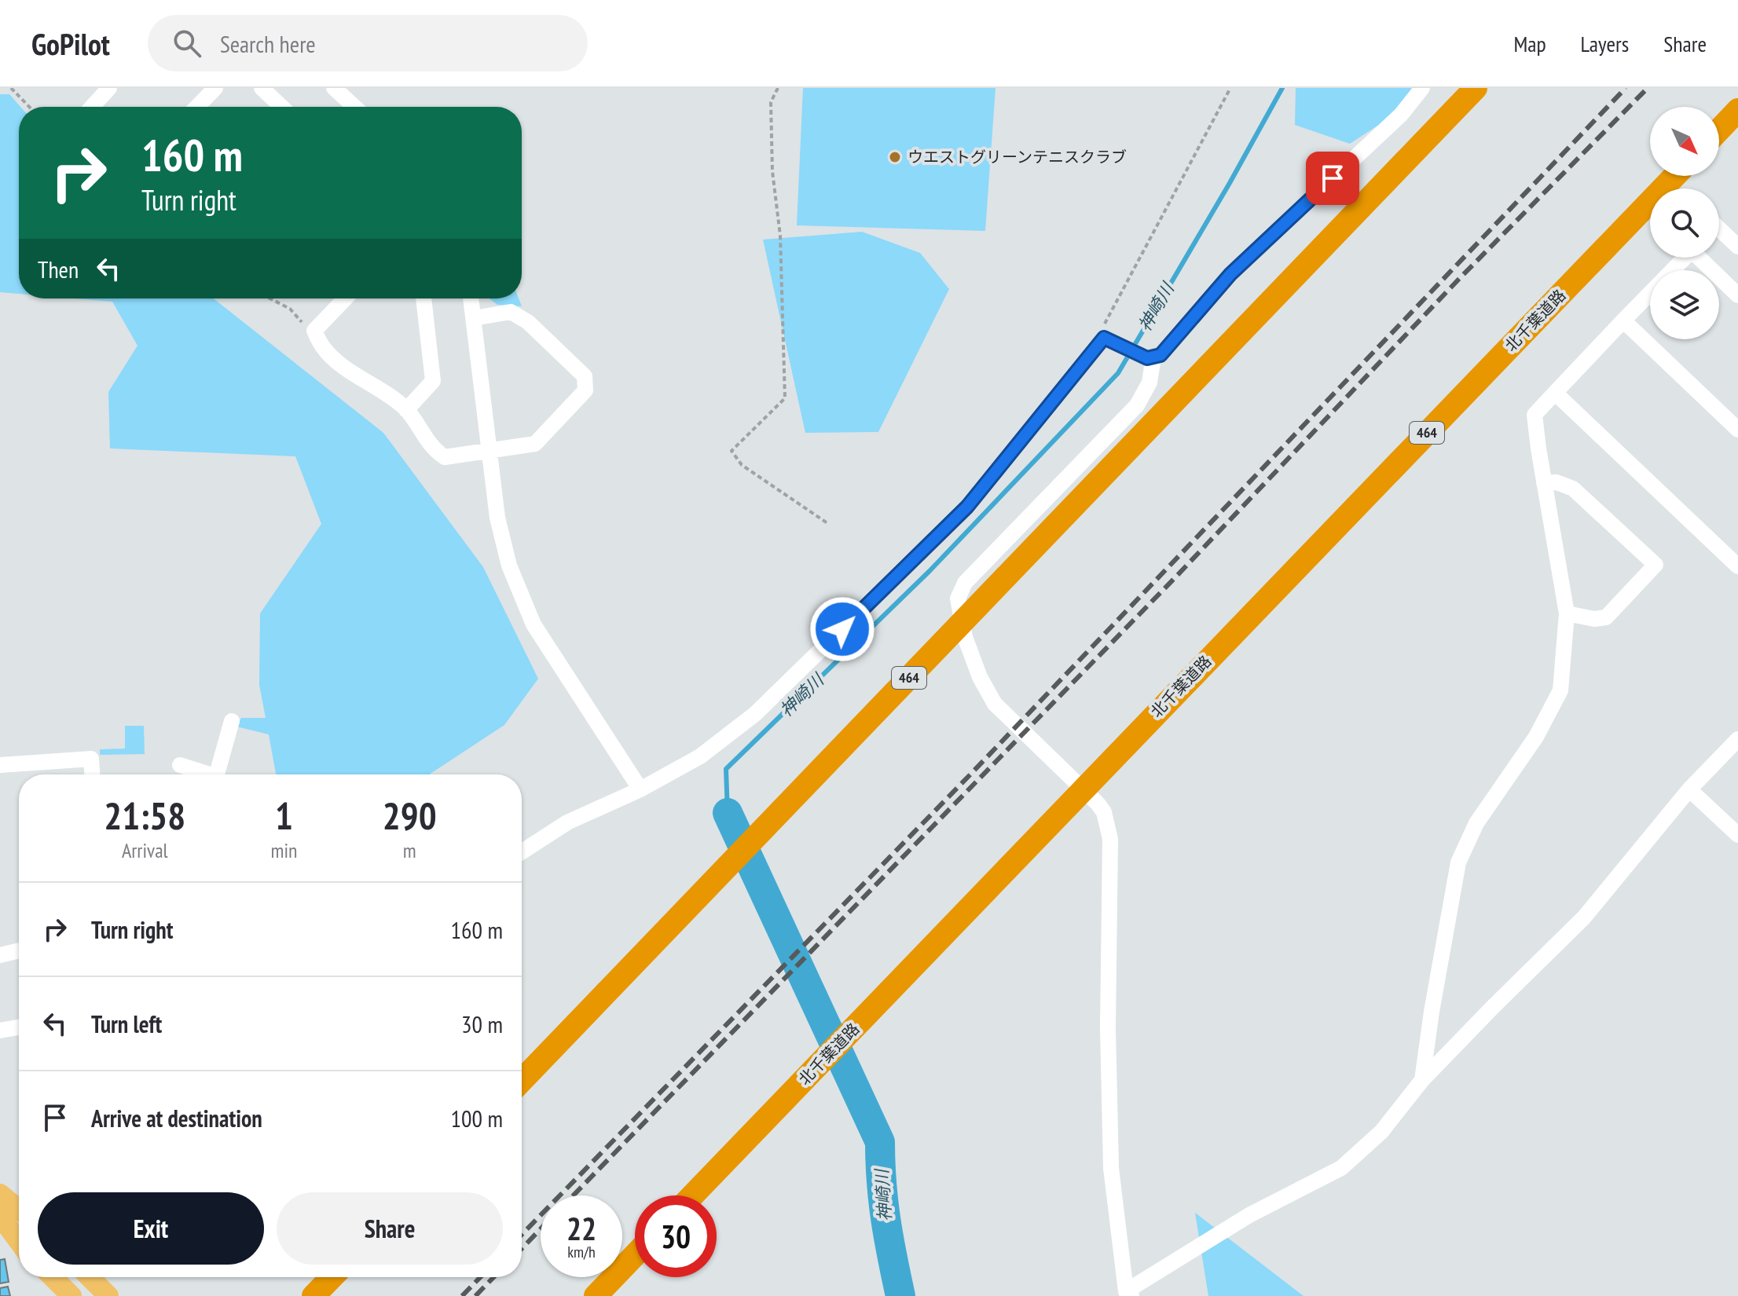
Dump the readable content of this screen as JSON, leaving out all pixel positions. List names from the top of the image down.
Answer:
{
  "streets": {
    "highway": ["北千葉道路", "464"]
  },
  "water": ["神崎川"],
  "places": ["ウエストグリーンテニスクラブ"],
  "north": "bottom right",
  "page": {
    "header": "GoPilot",
    "search": "Search here",
    "nav": ["Map", "Layers", "Share"],
    "turn": ["160 m", "Turn right"],
    "then": "Then",
    "eta": [
      "21:58",
      "Arrival",
      "1",
      "min",
      "290",
      "m"
    ],
    "list": [
      {
        "name": "Turn right",
        "value": "160 m"
      },
      {
        "name": "Turn left",
        "value": "30 m"
      },
      {
        "name": "Arrive at destination",
        "value": "100 m"
      }
    ],
    "buttons": ["Exit", "Share"],
    "speed": "22 km/h",
    "limit": "30"
  }
}
